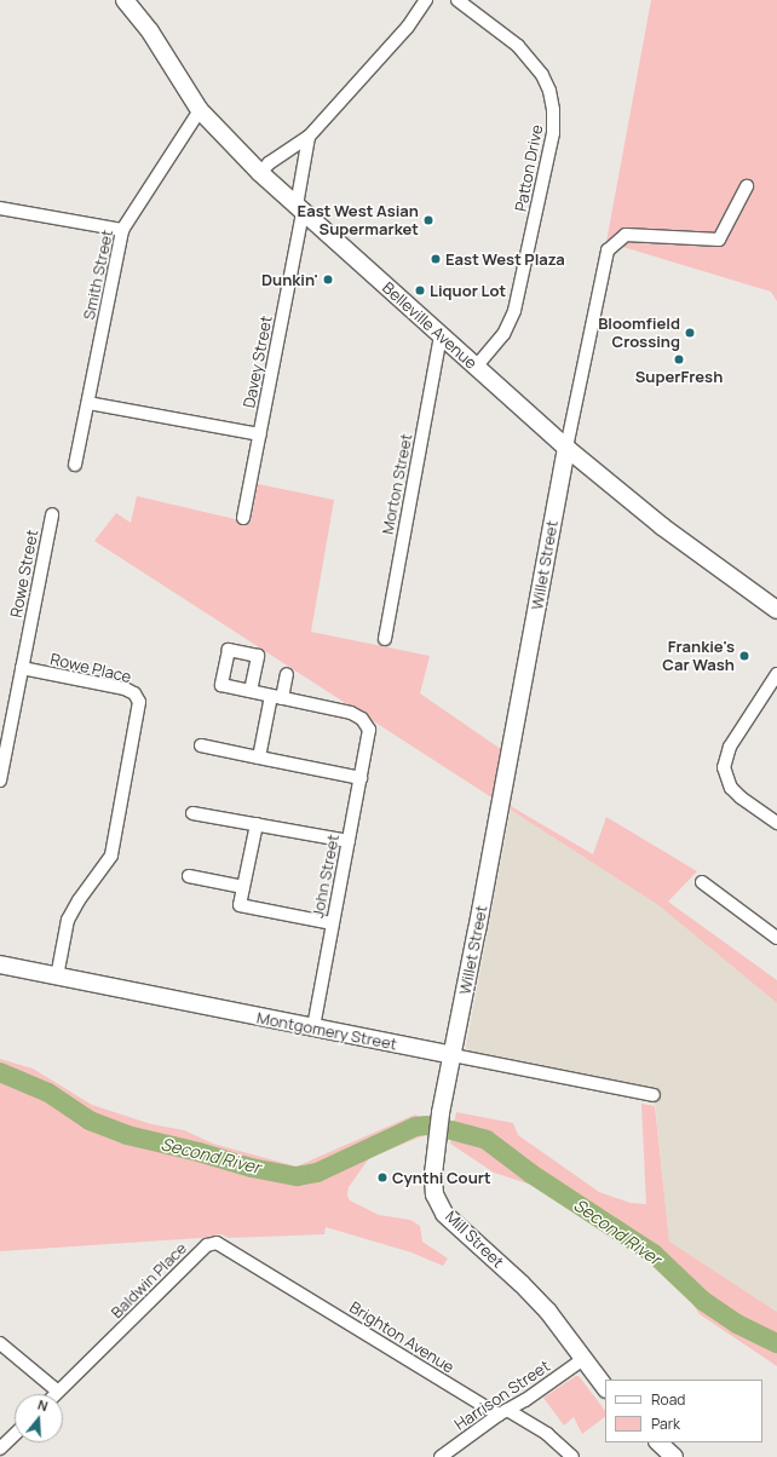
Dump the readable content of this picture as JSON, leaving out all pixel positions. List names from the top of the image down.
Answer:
{
  "streets": {
    "street": [
      "Patton Drive",
      "Smith Street",
      "Belleville Avenue",
      "Davey Street",
      "Morton Street",
      "Willet Street",
      "Rowe Street",
      "Rowe Place",
      "John Street",
      "Montgomery Street",
      "Mill Street",
      "Baldwin Place",
      "Brighton Avenue",
      "Harrison Street"
    ]
  },
  "crossings": [
    ["Patton Drive", "Belleville Avenue"],
    ["Smith Street", "Belleville Avenue"],
    ["Belleville Avenue", "Davey Street"],
    ["Belleville Avenue", "Morton Street"],
    ["Belleville Avenue", "Willet Street"],
    ["Willet Street", "Montgomery Street"],
    ["Willet Street", "Mill Street"],
    ["Rowe Street", "Rowe Place"],
    ["Rowe Place", "Montgomery Street"],
    ["John Street", "Montgomery Street"],
    ["Montgomery Street", "Mill Street"],
    ["Mill Street", "Harrison Street"],
    ["Baldwin Place", "Brighton Avenue"],
    ["Brighton Avenue", "Harrison Street"]
  ],
  "water": ["Second River"],
  "places": [
    "East West Asian Supermarket",
    "East West Plaza",
    "Dunkin'",
    "Liquor Lot",
    "Bloomfield Crossing",
    "SuperFresh",
    "Frankie's Car Wash",
    "Cynthi Court"
  ],
  "legend": ["Road", "Park"],
  "north": "top"
}
